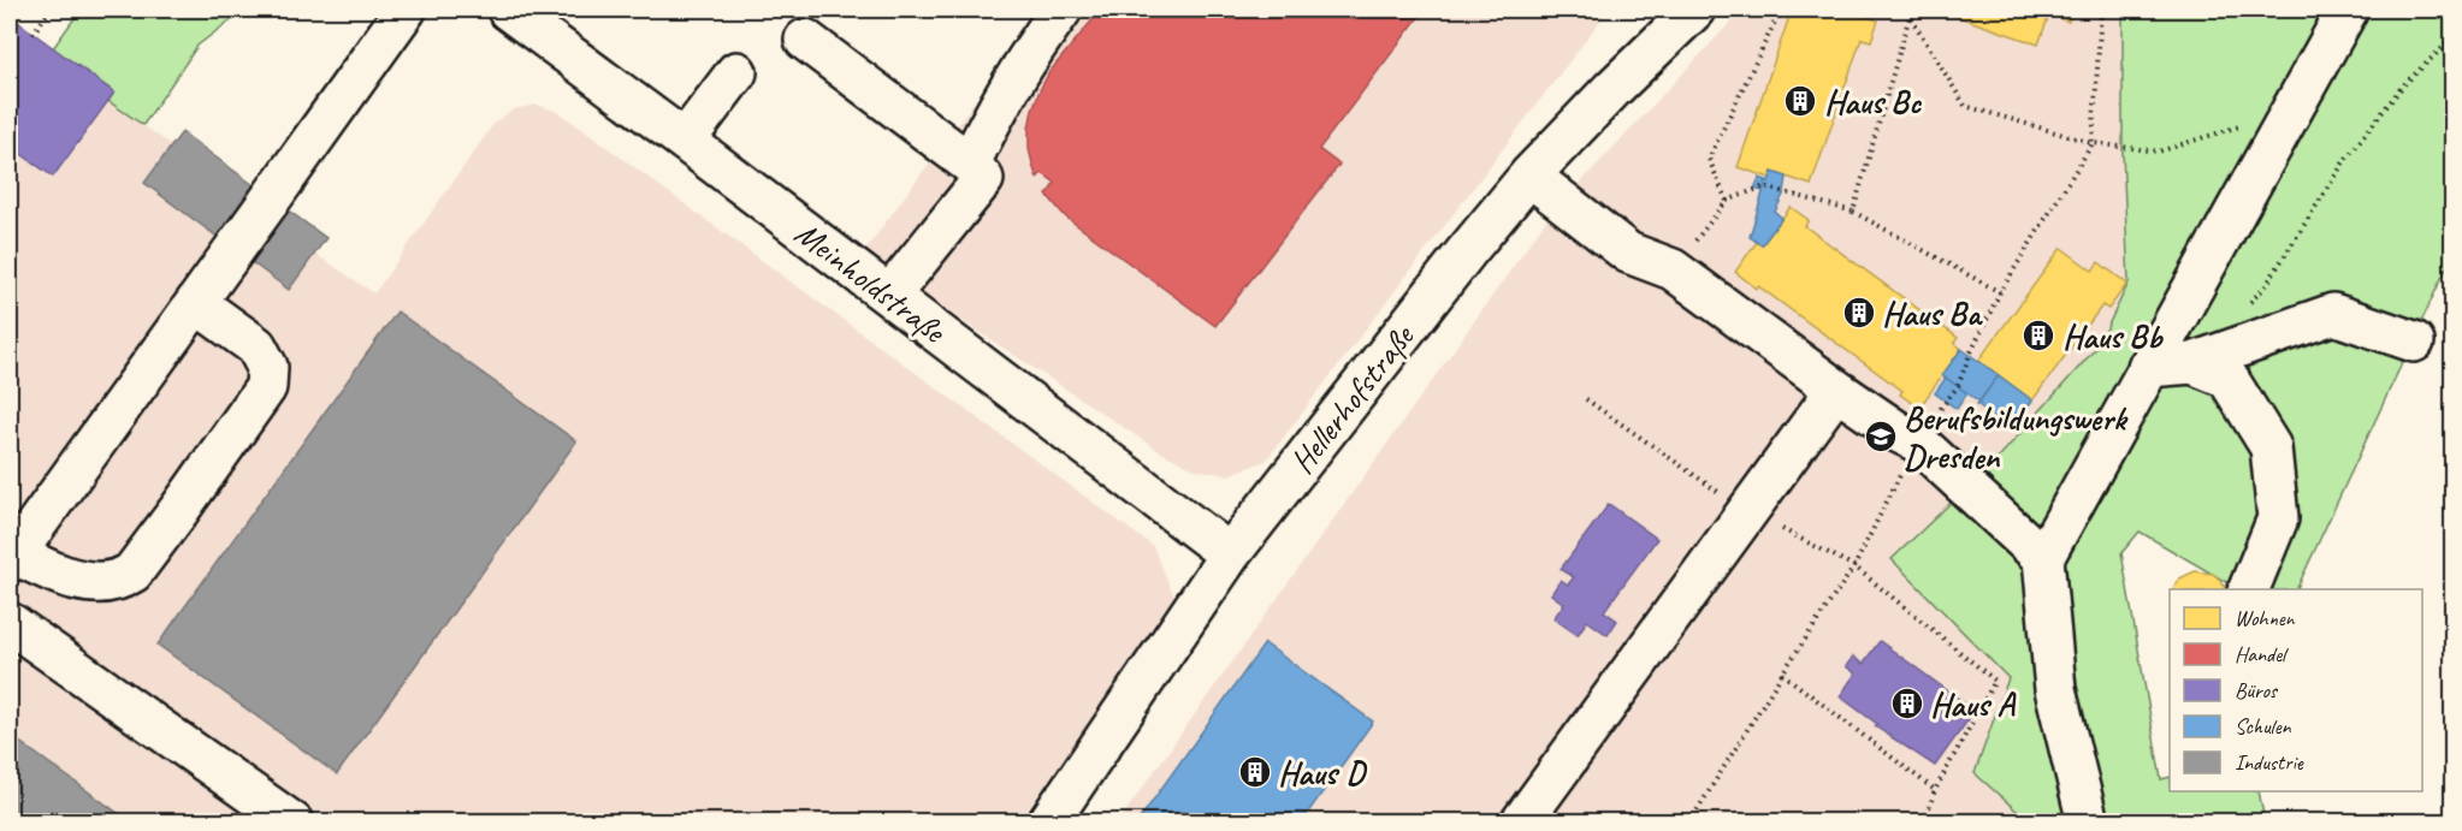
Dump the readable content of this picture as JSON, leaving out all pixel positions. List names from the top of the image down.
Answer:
{
  "streets": {
    "street": ["Meinholdstraße", "Hellerhofstraße"]
  },
  "crossings": [
    ["Meinholdstraße", "Hellerhofstraße"]
  ],
  "places": {
    "building": [
      "Haus Bc",
      "Haus Ba",
      "Haus Bb",
      "Haus A",
      "Haus D"
    ],
    "school or university": ["Berufsbildungswerk Dresden"]
  },
  "legend": [
    "Wohnen",
    "Handel",
    "Büros",
    "Schulen",
    "Industrie"
  ]
}
